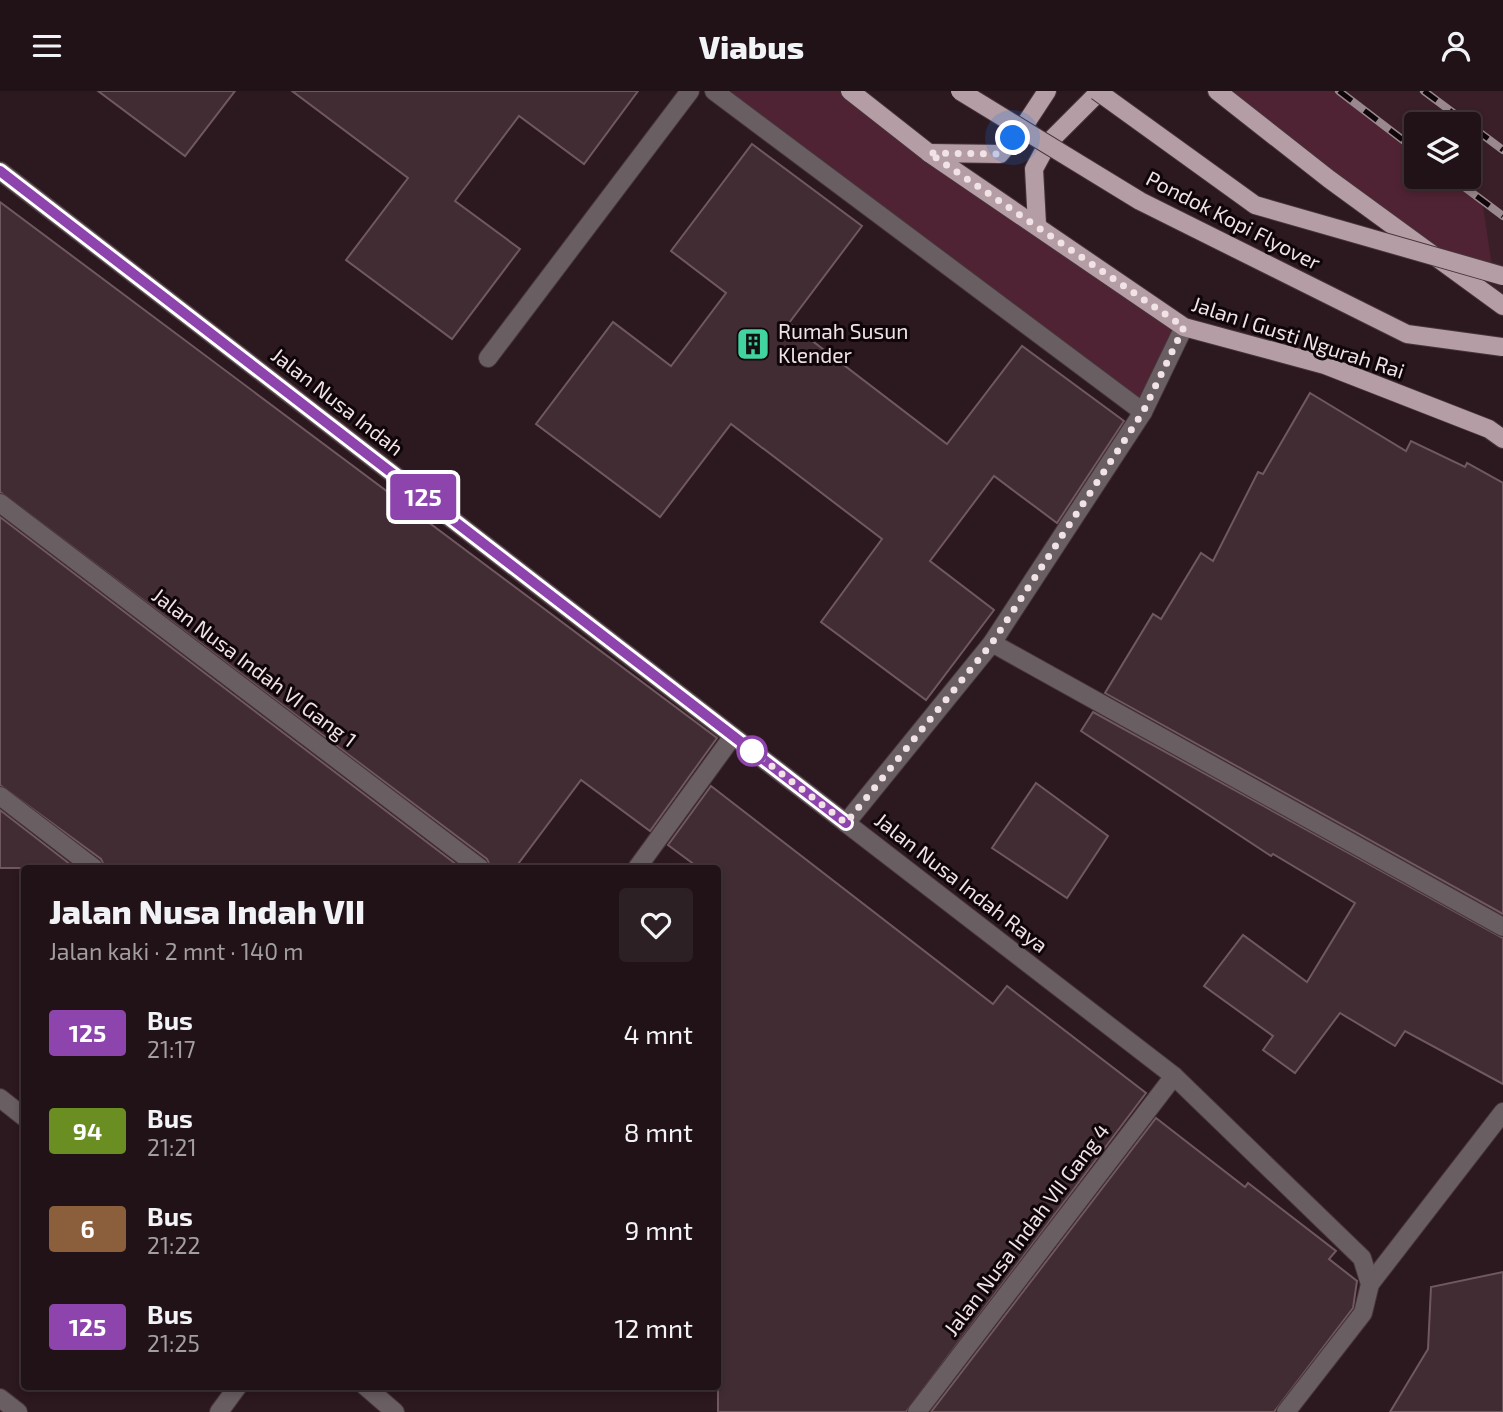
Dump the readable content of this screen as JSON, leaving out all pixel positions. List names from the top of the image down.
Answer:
{
  "streets": {
    "main road": ["Pondok Kopi Flyover", "Jalan I Gusti Ngurah Rai"],
    "street": [
      "Jalan Nusa Indah",
      "Jalan Nusa Indah VI Gang 1",
      "Jalan Nusa Indah Raya",
      "Jalan Nusa Indah VII Gang 4"
    ]
  },
  "crossings": [
    ["Jalan I Gusti Ngurah Rai", "Jalan Nusa Indah Raya"],
    ["Jalan Nusa Indah", "Jalan Nusa Indah Raya"],
    ["Jalan Nusa Indah Raya", "Jalan Nusa Indah VII Gang 4"]
  ],
  "places": {
    "building": ["Rumah Susun Klender"]
  },
  "lines": ["bus line 125"],
  "page": {
    "header": "Viabus",
    "on_map": "125",
    "heading": ["Jalan Nusa Indah VII", "Jalan kaki · 2 mnt · 140 m"],
    "list": [
      {
        "mark": "125",
        "name": "Bus",
        "note": "21:17",
        "value": "4 mnt"
      },
      {
        "mark": "94",
        "name": "Bus",
        "note": "21:21",
        "value": "8 mnt"
      },
      {
        "mark": "6",
        "name": "Bus",
        "note": "21:22",
        "value": "9 mnt"
      },
      {
        "mark": "125",
        "name": "Bus",
        "note": "21:25",
        "value": "12 mnt"
      }
    ]
  }
}
